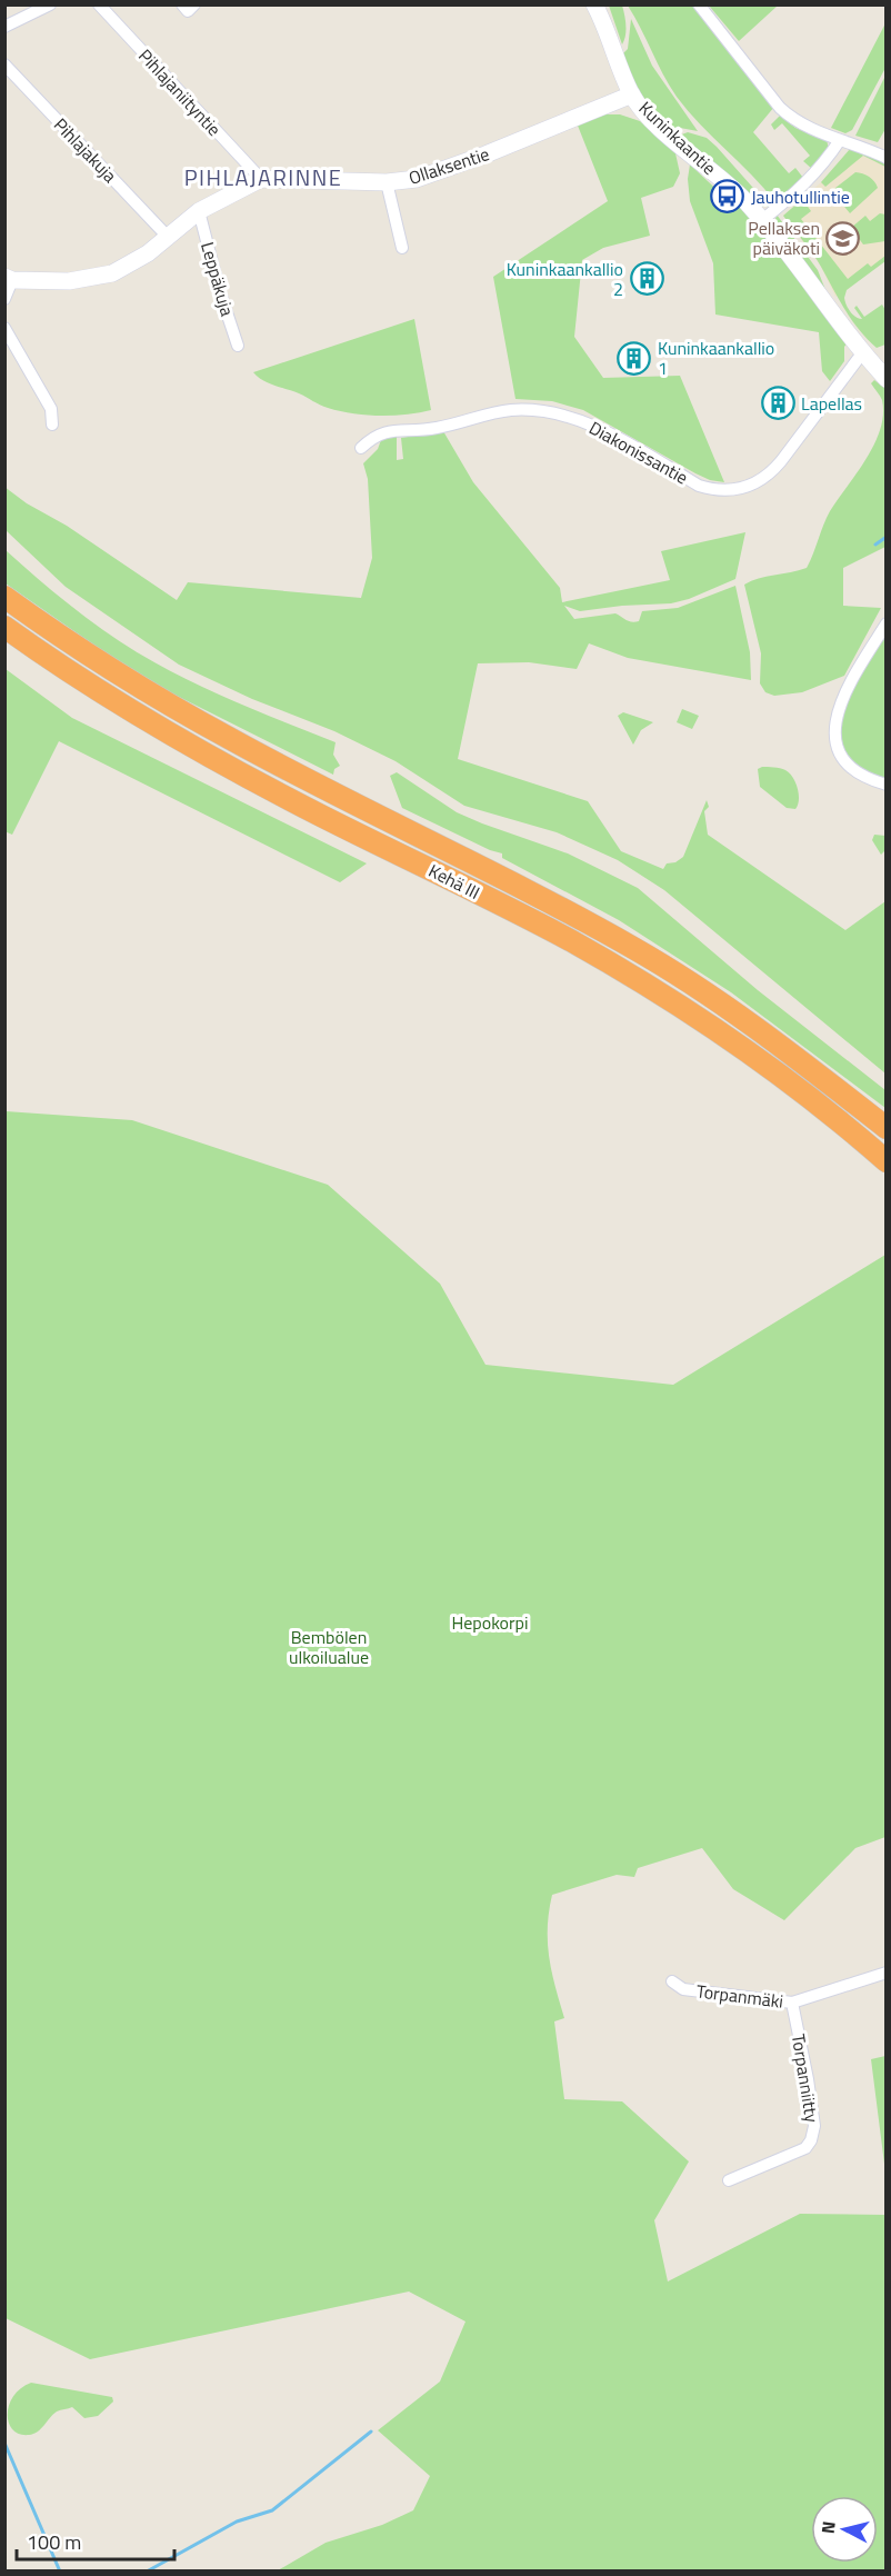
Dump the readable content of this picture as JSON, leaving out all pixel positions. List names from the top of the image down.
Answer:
{
  "streets": {
    "highway": ["Kehä III"],
    "street": [
      "Pihlajaniityntie",
      "Kuninkaantie",
      "Pihlajakuja",
      "Ollaksentie",
      "Leppäkuja",
      "Diakonissantie",
      "Torpanmäki",
      "Torpanniitty"
    ]
  },
  "crossings": [
    ["Pihlajaniityntie", "Ollaksentie"],
    ["Kuninkaantie", "Ollaksentie"],
    ["Kuninkaantie", "Diakonissantie"],
    ["Pihlajakuja", "Ollaksentie"],
    ["Ollaksentie", "Leppäkuja"],
    ["Torpanmäki", "Torpanniitty"]
  ],
  "districts": ["PIHLAJARINNE"],
  "parks": ["Hepokorpi", "Bembölen ulkoilualue"],
  "places": {
    "bus stop": ["Jauhotullintie"],
    "school or university": ["Pellaksen päiväkoti"],
    "building": ["Kuninkaankallio 2", "Kuninkaankallio 1", "Lapellas"]
  },
  "scale_bar": "100 m",
  "north": "left"
}
